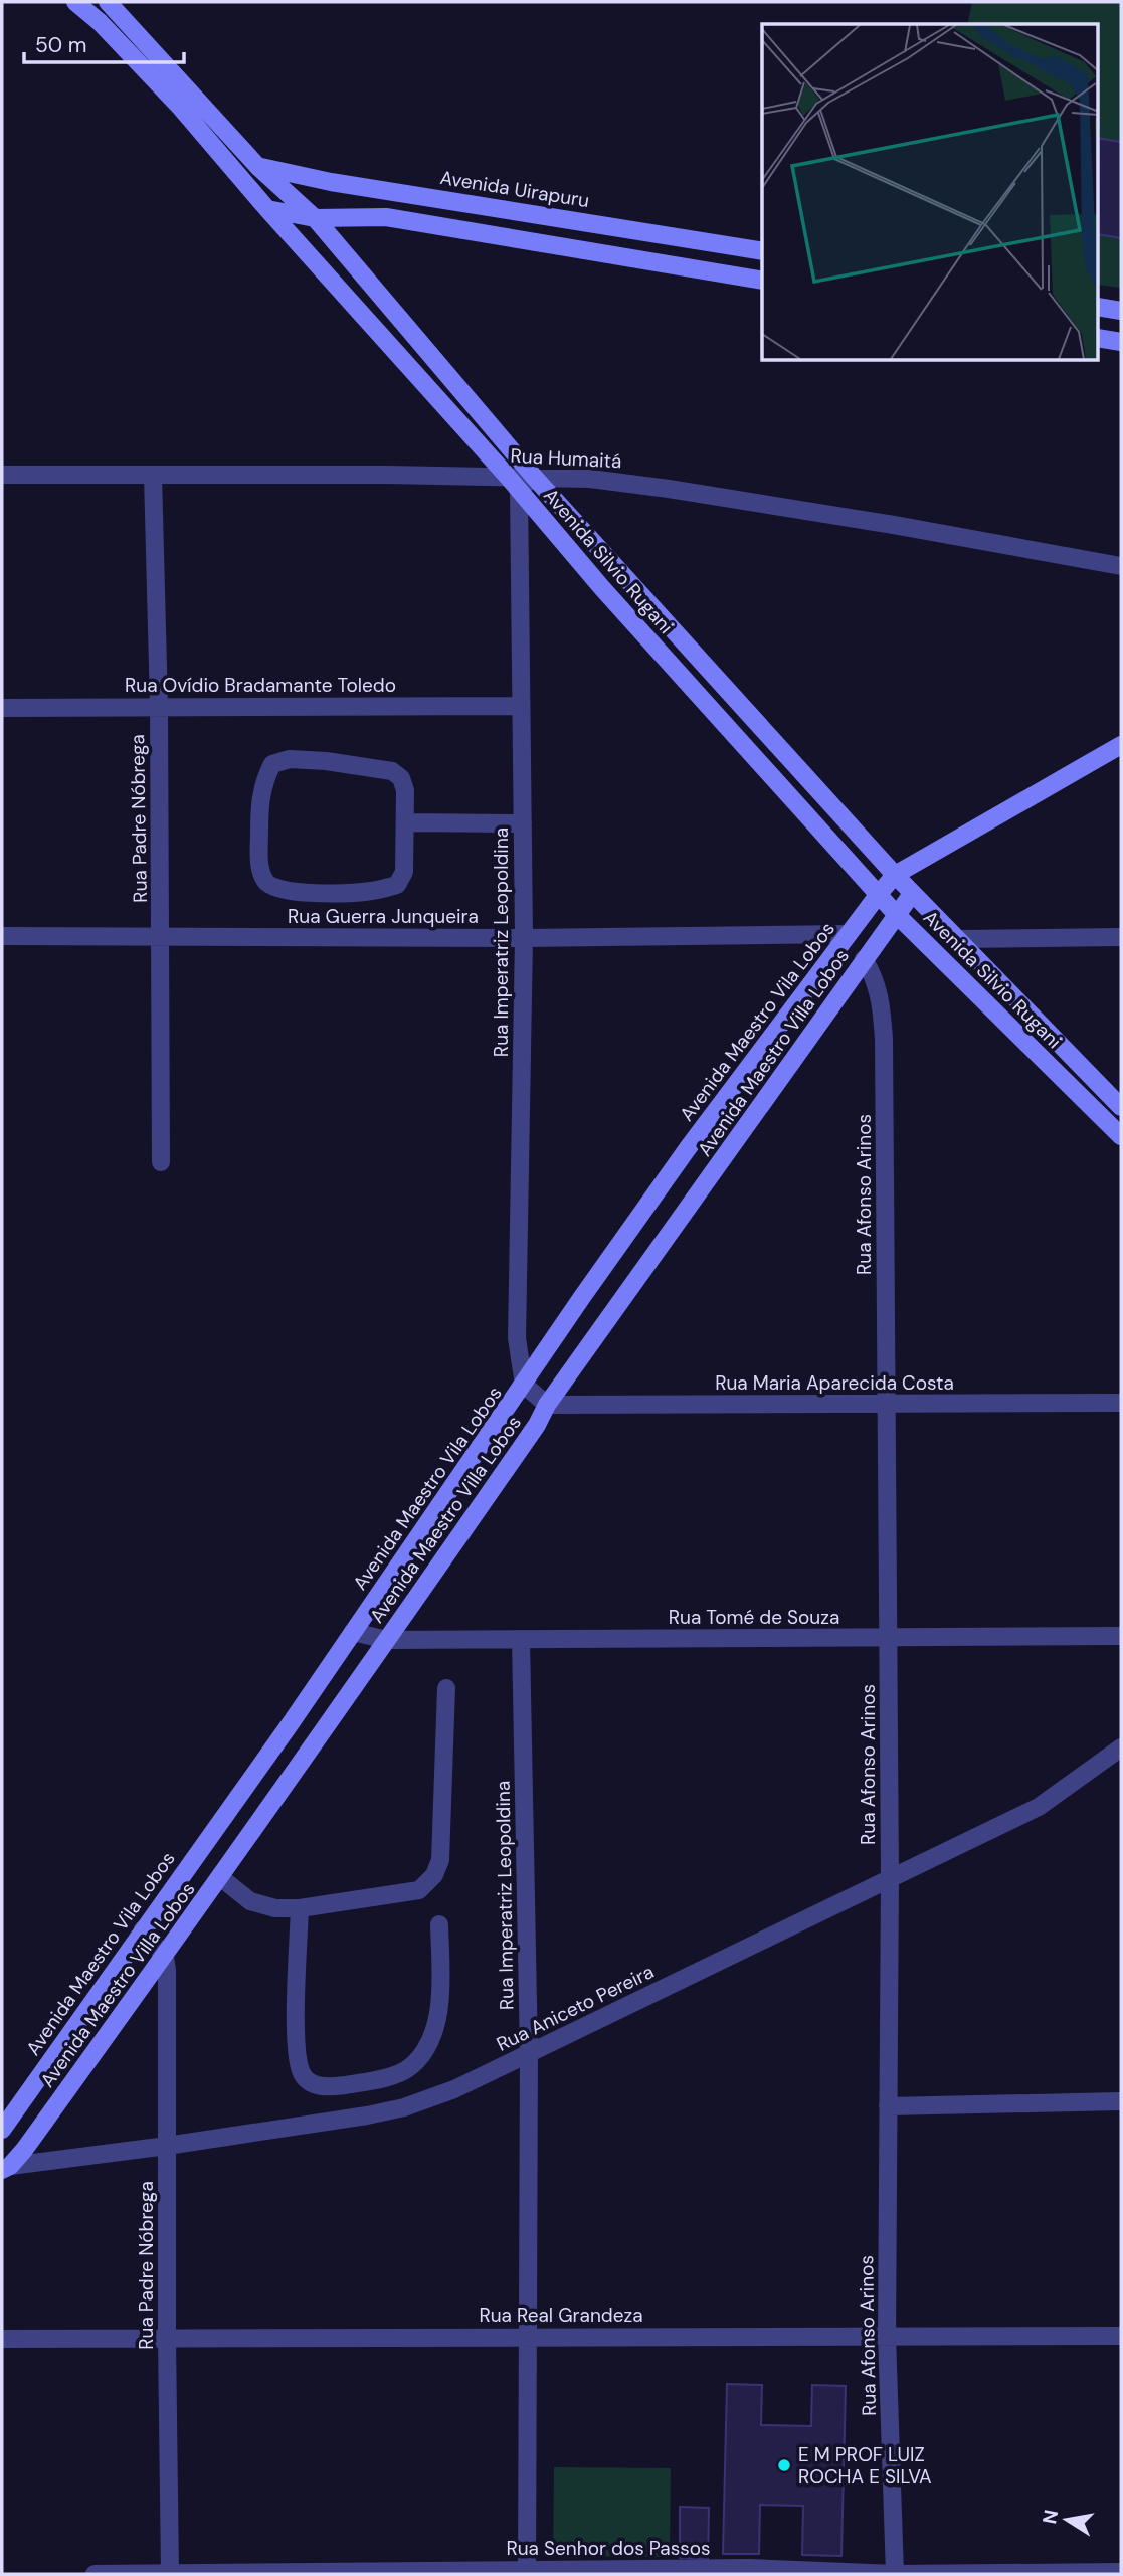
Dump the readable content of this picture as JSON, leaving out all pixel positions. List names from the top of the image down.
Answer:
{
  "streets": {
    "street": [
      "Avenida Uirapuru",
      "Rua Humaitá",
      "Avenida Silvio Rugani",
      "Rua Ovídio Bradamante Toledo",
      "Rua Padre Nóbrega",
      "Rua Guerra Junqueira",
      "Rua Imperatriz Leopoldina",
      "Avenida Maestro Vila Lobos",
      "Avenida Maestro Villa Lobos",
      "Rua Afonso Arinos",
      "Rua Maria Aparecida Costa",
      "Rua Tomé de Souza",
      "Rua Aniceto Pereira",
      "Rua Real Grandeza",
      "Rua Senhor dos Passos"
    ]
  },
  "crossings": [
    ["Avenida Uirapuru", "Avenida Silvio Rugani"],
    ["Rua Humaitá", "Avenida Silvio Rugani"],
    ["Rua Humaitá", "Rua Padre Nóbrega"],
    ["Rua Humaitá", "Rua Imperatriz Leopoldina"],
    ["Avenida Silvio Rugani", "Rua Imperatriz Leopoldina"],
    ["Avenida Silvio Rugani", "Avenida Maestro Vila Lobos"],
    ["Avenida Silvio Rugani", "Avenida Maestro Villa Lobos"],
    ["Rua Ovídio Bradamante Toledo", "Rua Padre Nóbrega"],
    ["Rua Ovídio Bradamante Toledo", "Rua Imperatriz Leopoldina"],
    ["Rua Padre Nóbrega", "Rua Guerra Junqueira"],
    ["Rua Padre Nóbrega", "Avenida Maestro Villa Lobos"],
    ["Rua Padre Nóbrega", "Rua Aniceto Pereira"],
    ["Rua Padre Nóbrega", "Rua Real Grandeza"],
    ["Rua Padre Nóbrega", "Rua Senhor dos Passos"],
    ["Rua Guerra Junqueira", "Rua Imperatriz Leopoldina"],
    ["Rua Guerra Junqueira", "Avenida Maestro Vila Lobos"],
    ["Rua Imperatriz Leopoldina", "Avenida Maestro Vila Lobos"],
    ["Rua Imperatriz Leopoldina", "Rua Tomé de Souza"],
    ["Rua Imperatriz Leopoldina", "Rua Aniceto Pereira"],
    ["Rua Imperatriz Leopoldina", "Rua Real Grandeza"],
    ["Rua Imperatriz Leopoldina", "Rua Senhor dos Passos"],
    ["Avenida Maestro Vila Lobos", "Rua Tomé de Souza"],
    ["Avenida Maestro Villa Lobos", "Rua Afonso Arinos"],
    ["Avenida Maestro Villa Lobos", "Rua Maria Aparecida Costa"],
    ["Avenida Maestro Villa Lobos", "Rua Tomé de Souza"],
    ["Avenida Maestro Villa Lobos", "Rua Aniceto Pereira"],
    ["Rua Afonso Arinos", "Rua Maria Aparecida Costa"],
    ["Rua Afonso Arinos", "Rua Tomé de Souza"],
    ["Rua Afonso Arinos", "Rua Aniceto Pereira"],
    ["Rua Afonso Arinos", "Rua Real Grandeza"],
    ["Rua Afonso Arinos", "Rua Senhor dos Passos"]
  ],
  "places": ["E M PROF LUIZ ROCHA E SILVA"],
  "scale_bar": "50 m",
  "north": "left"
}
